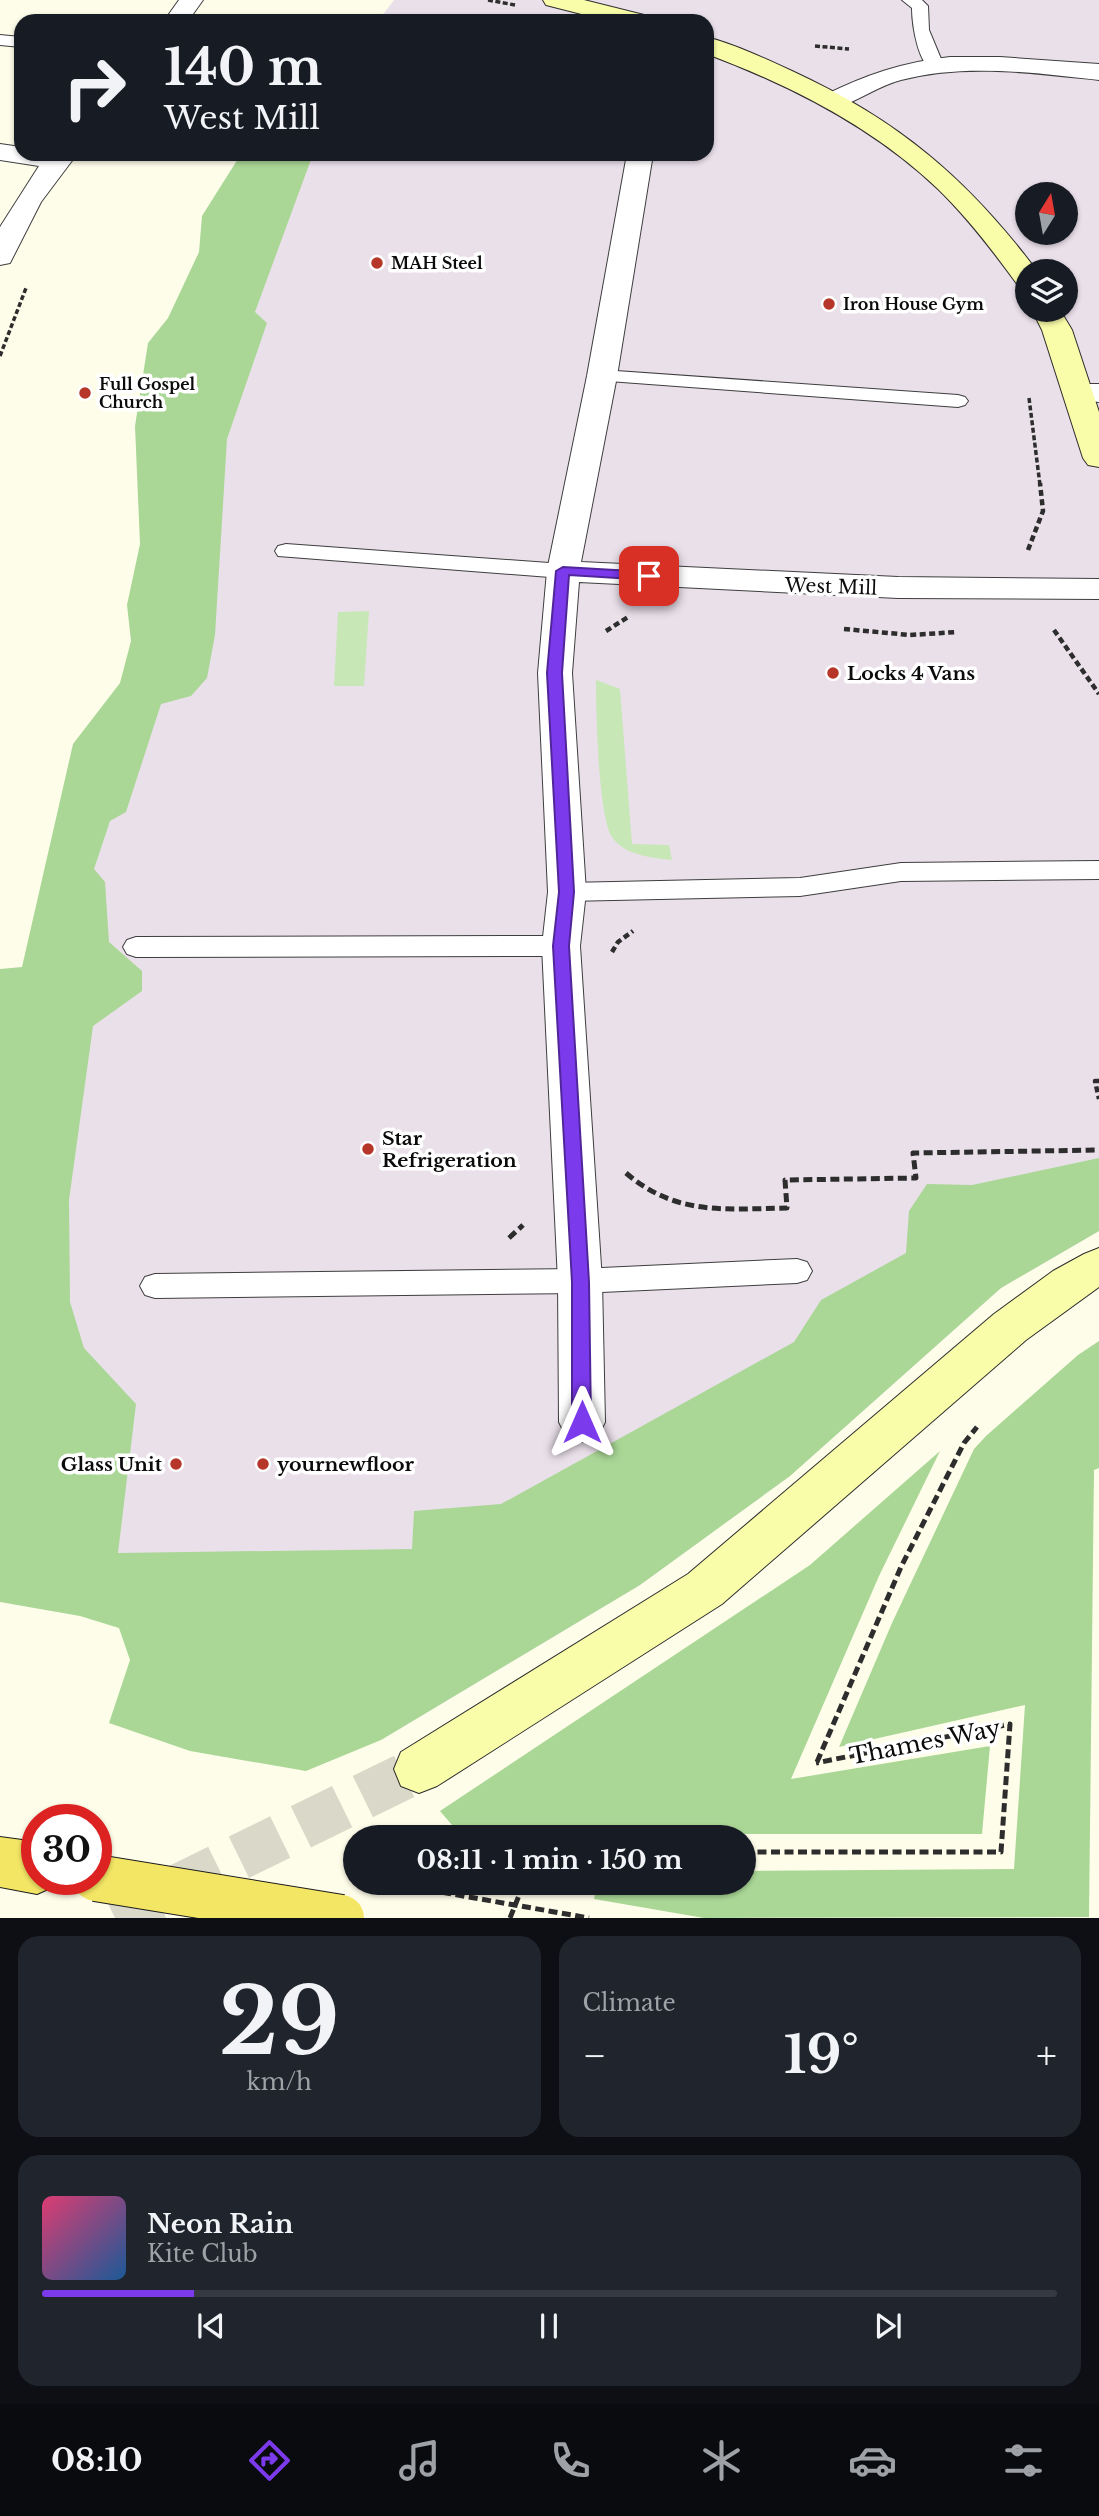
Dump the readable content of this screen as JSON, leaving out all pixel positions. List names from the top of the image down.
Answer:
{
  "streets": {
    "street": ["West Mill"],
    "path": ["Thames Way"]
  },
  "places": [
    "MAH Steel",
    "Iron House Gym",
    "Full Gospel Church",
    "Locks 4 Vans",
    "Star Refrigeration",
    "Glass Unit",
    "yournewfloor"
  ],
  "north": "top",
  "page": {
    "turn": ["140 m", "West Mill"],
    "limit": "30",
    "trip": "08:11 · 1 min · 150 m",
    "tile": [
      ["29", "km/h"],
      "Climate"
    ],
    "heat": ["−", "19°", "+"],
    "song": ["Neon Rain", "Kite Club"],
    "tabs": "08:10"
  }
}
